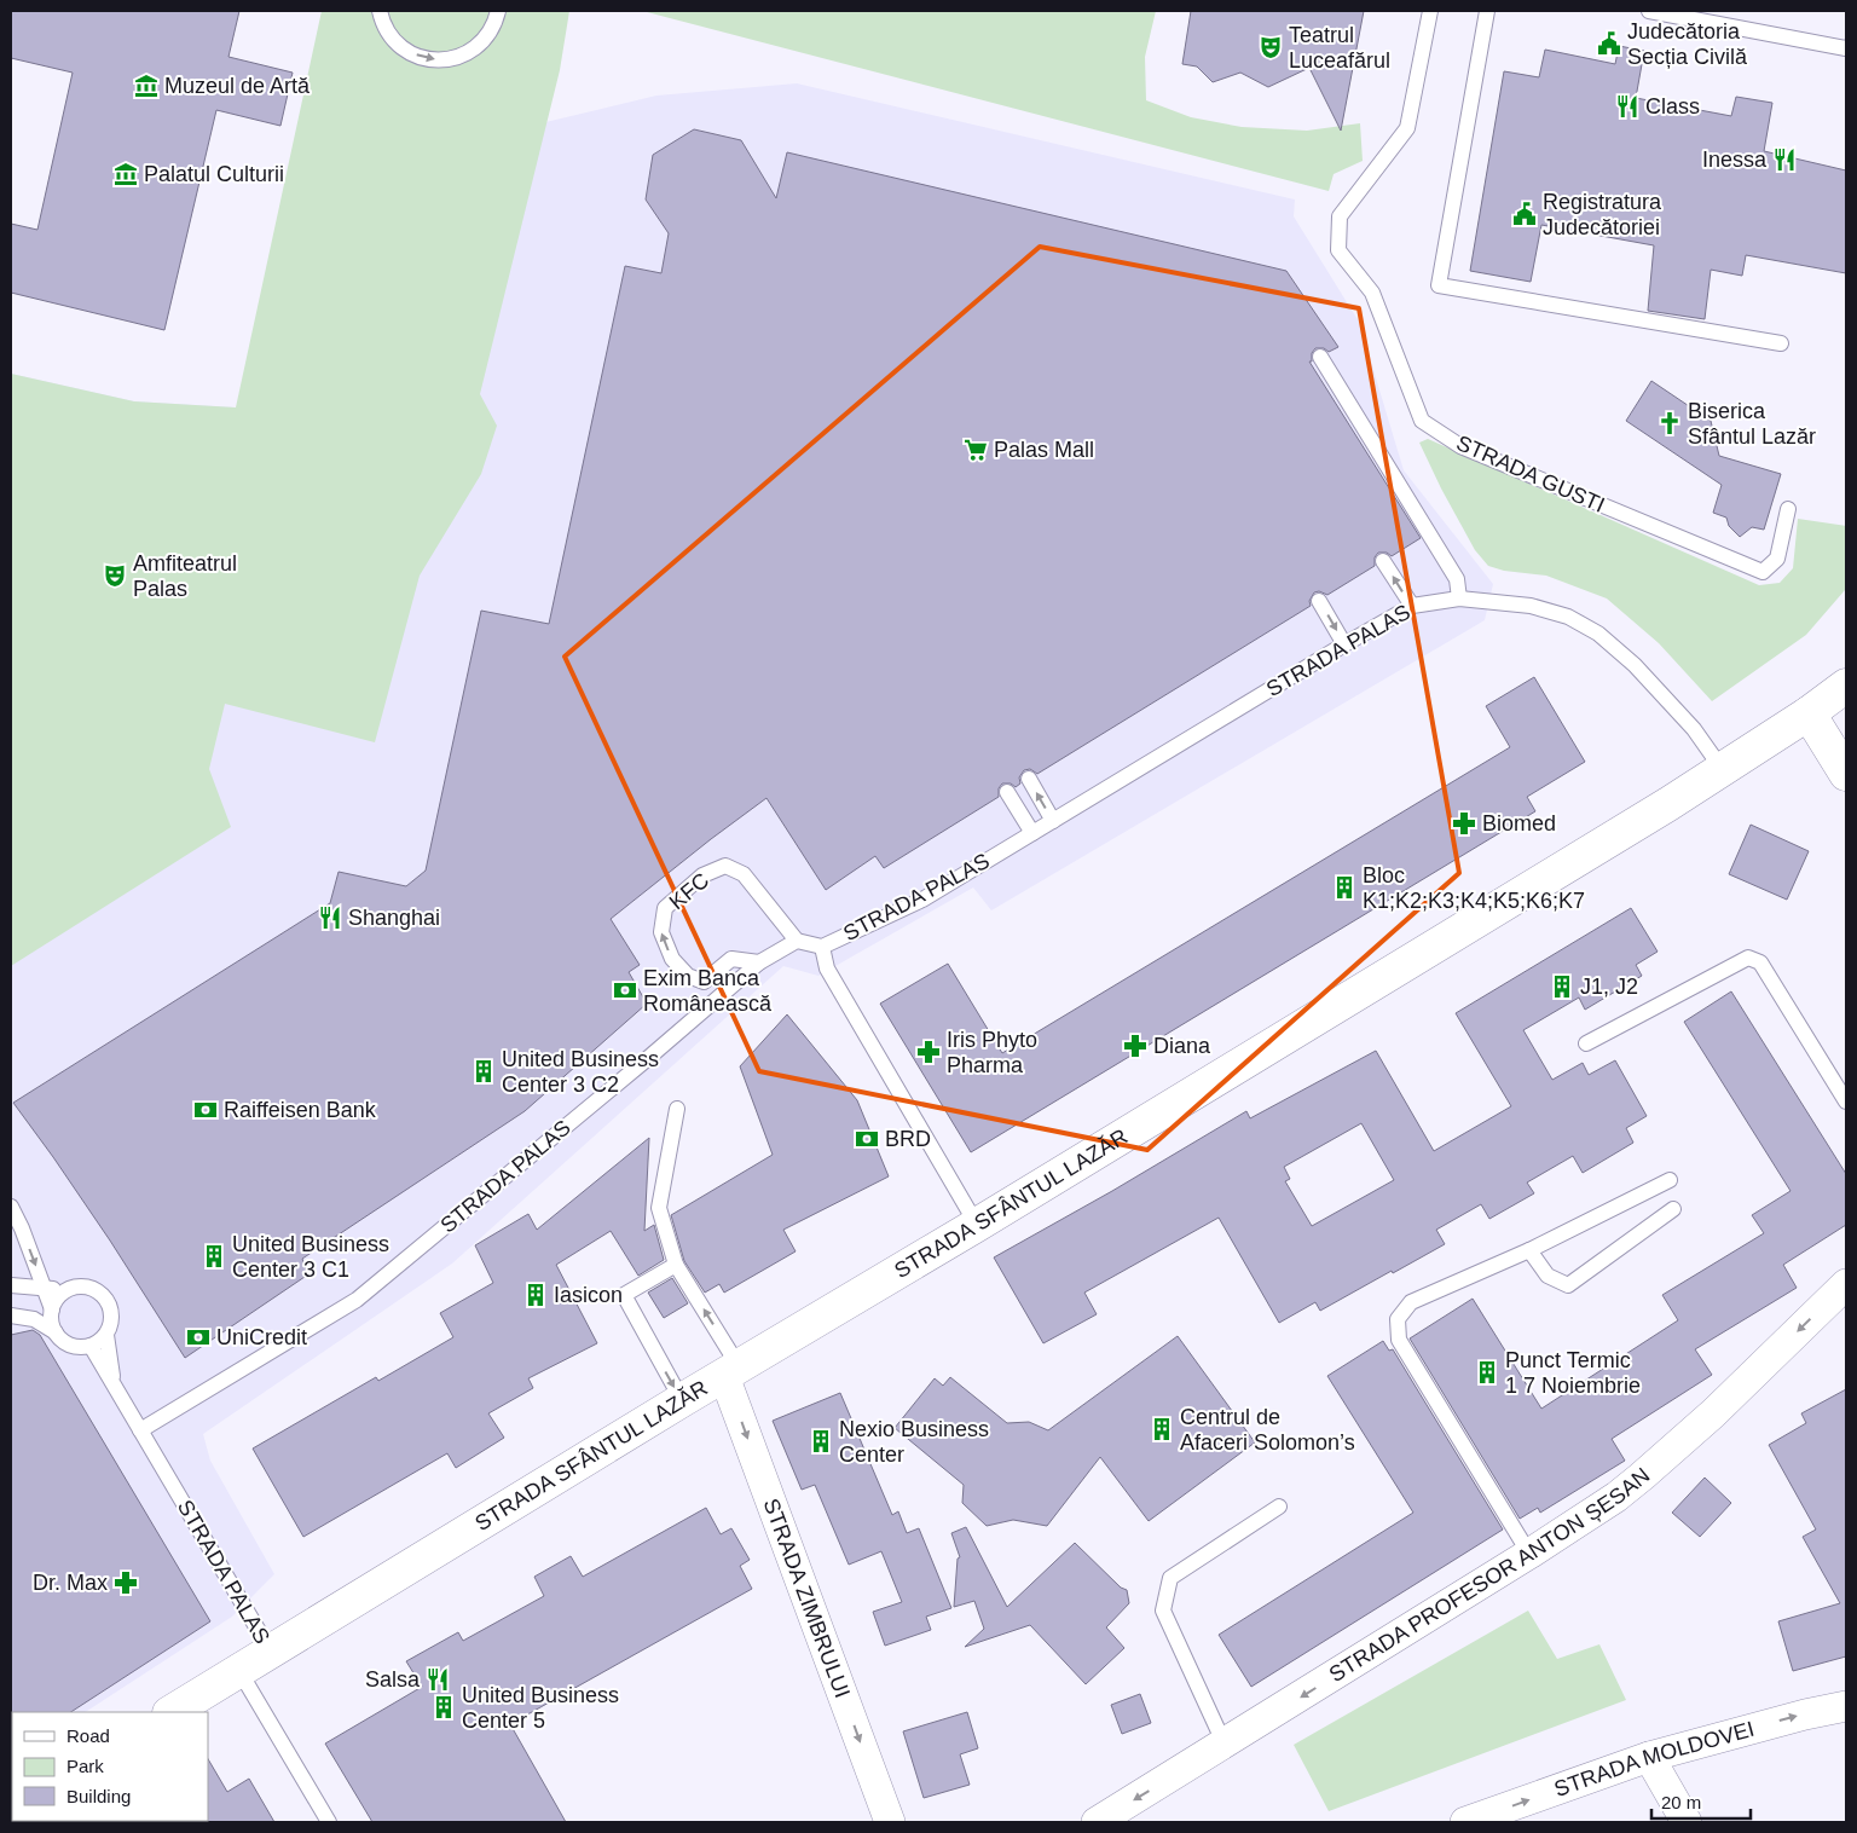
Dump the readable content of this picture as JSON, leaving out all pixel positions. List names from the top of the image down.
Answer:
{
  "streets": {
    "main road": ["STRADA SFÂNTUL LAZĂR"],
    "street": ["STRADA PROFESOR ANTON ȘESAN", "STRADA ZIMBRULUI", "STRADA MOLDOVEI"],
    "lane": ["STRADA GUSTI", "STRADA PALAS", "KFC"]
  },
  "crossings": [
    ["STRADA PALAS", "KFC"],
    ["STRADA PALAS", "STRADA SFÂNTUL LAZĂR"],
    ["STRADA SFÂNTUL LAZĂR", "STRADA ZIMBRULUI"]
  ],
  "one_way": ["STRADA PROFESOR ANTON ȘESAN", "STRADA ZIMBRULUI", "STRADA MOLDOVEI"],
  "places": {
    "public building": ["Judecătoria Secția Civilă", "Registratura Judecătoriei"],
    "theatre": ["Teatrul Luceafărul", "Amfiteatrul Palas"],
    "museum": ["Muzeul de Artă", "Palatul Culturii"],
    "restaurant": [
      "Class",
      "Inessa",
      "Shanghai",
      "Salsa"
    ],
    "church": ["Biserica Sfântul Lazăr"],
    "supermarket": ["Palas Mall"],
    "pharmacy": [
      "Biomed",
      "Diana",
      "Iris Phyto Pharma",
      "Dr. Max"
    ],
    "building": [
      "Bloc K1;K2;K3;K4;K5;K6;K7",
      "J1, J2",
      "United Business Center 3 C2",
      "United Business Center 3 C1",
      "Iasicon",
      "Punct Termic 1 7 Noiembrie",
      "Centrul de Afaceri Solomon’s",
      "Nexio Business Center",
      "United Business Center 5"
    ],
    "bank": [
      "Exim Banca Românească",
      "Raiffeisen Bank",
      "BRD",
      "UniCredit"
    ]
  },
  "legend": ["Road", "Park", "Building"],
  "scale_bar": "20 m"
}
